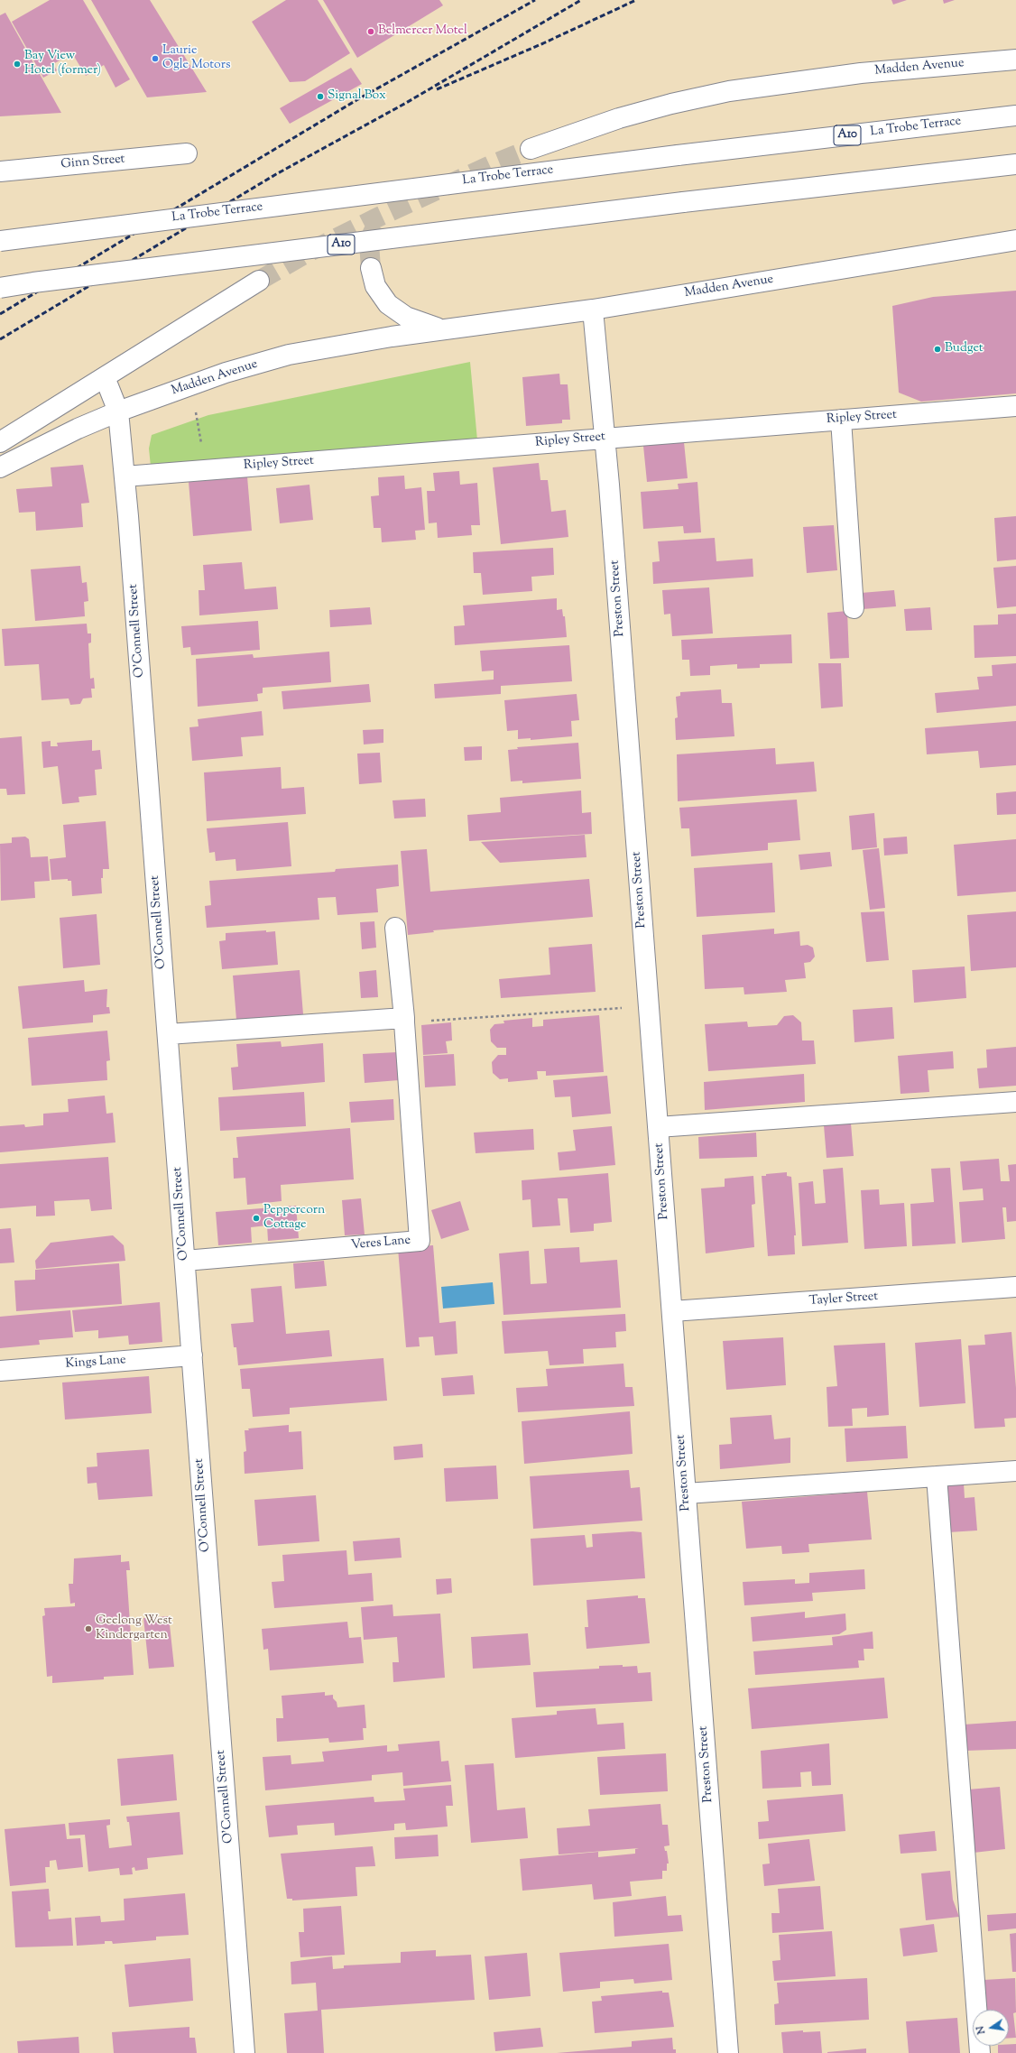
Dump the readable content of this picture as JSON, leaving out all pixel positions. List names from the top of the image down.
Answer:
{
  "streets": {
    "main road": [
      "Madden Avenue",
      "La Trobe Terrace",
      "A10",
      "Ginn Street",
      "Ripley Street",
      "Preston Street",
      "O'Connell Street",
      "Veres Lane",
      "Tayler Street",
      "Kings Lane"
    ]
  },
  "crossings": [
    ["Madden Avenue", "Preston Street"],
    ["Madden Avenue", "O'Connell Street"],
    ["Ripley Street", "Preston Street"],
    ["Ripley Street", "O'Connell Street"],
    ["Preston Street", "Tayler Street"],
    ["O'Connell Street", "Veres Lane"],
    ["O'Connell Street", "Kings Lane"]
  ],
  "places": [
    "Belmercer Motel",
    "Laurie Ogle Motors",
    "Bay View Hotel (former)",
    "Signal Box",
    "Budget",
    "Peppercorn Cottage",
    "Geelong West Kindergarten"
  ],
  "north": "left"
}
